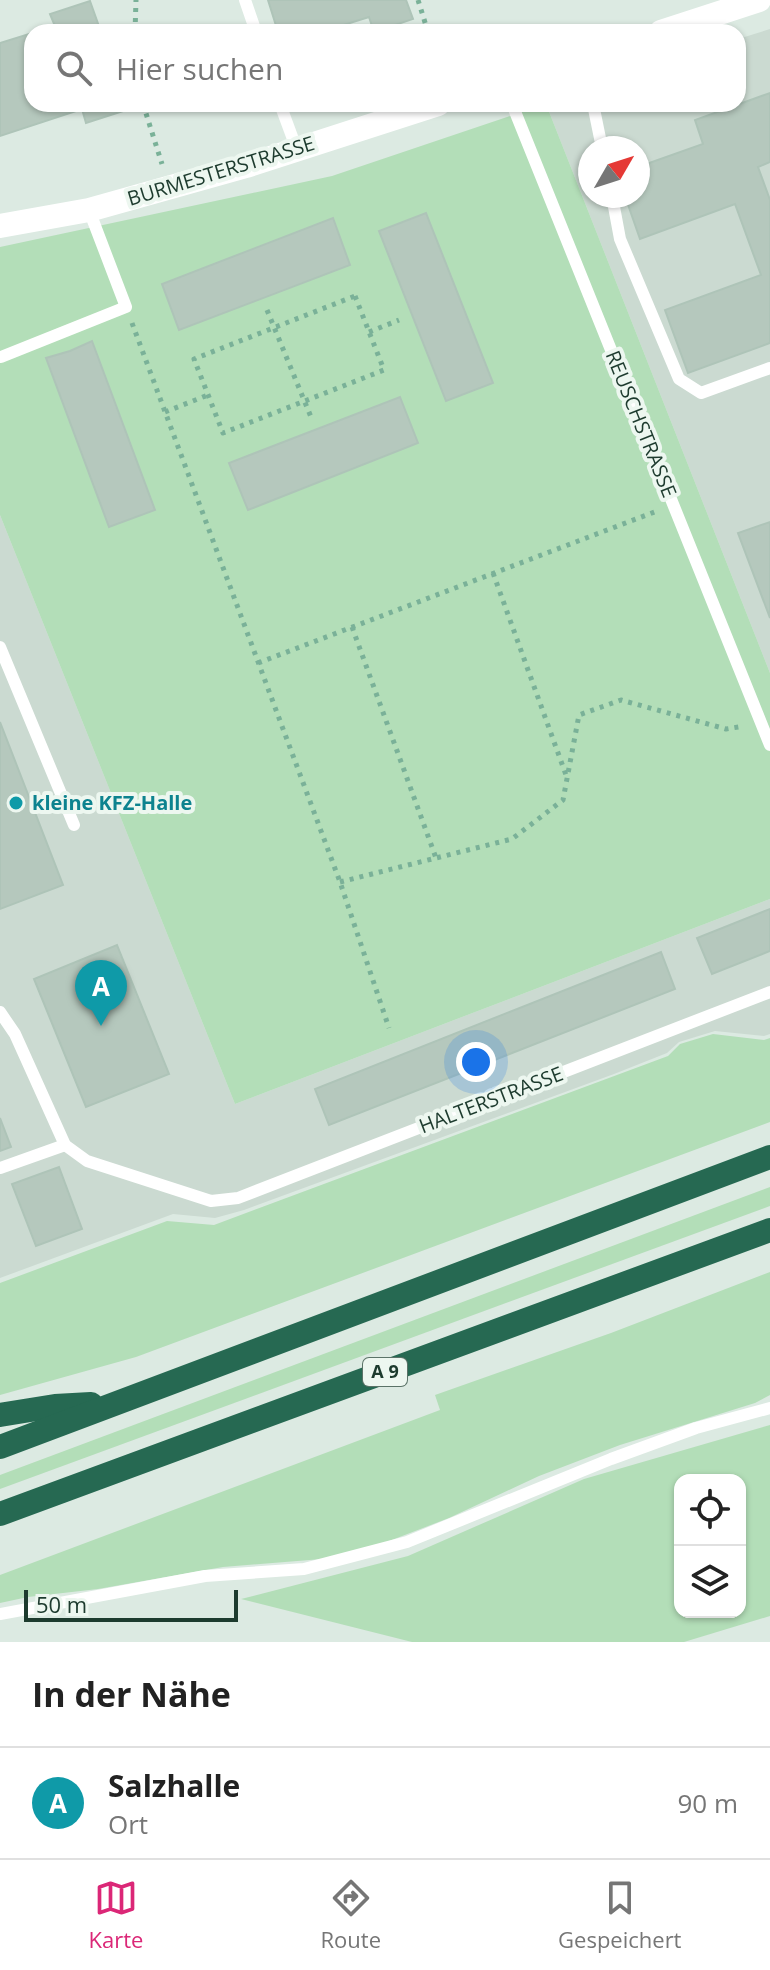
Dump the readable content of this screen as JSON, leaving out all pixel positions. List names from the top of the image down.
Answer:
{
  "streets": {
    "highway": ["A 9"],
    "street": ["BURMESTERSTRASSE"],
    "lane": ["REUSCHSTRASSE", "HALTERSTRASSE"]
  },
  "places": ["kleine KFZ-Halle"],
  "scale_bar": "50 m",
  "north": "top right",
  "page": {
    "search": "Hier suchen",
    "pins": "A",
    "scale": "50 m",
    "heading": "In der Nähe",
    "list": [
      {
        "mark": "A",
        "name": "Salzhalle",
        "note": "Ort",
        "value": "90 m"
      }
    ],
    "nav": ["Karte", "Route", "Gespeichert"]
  }
}
